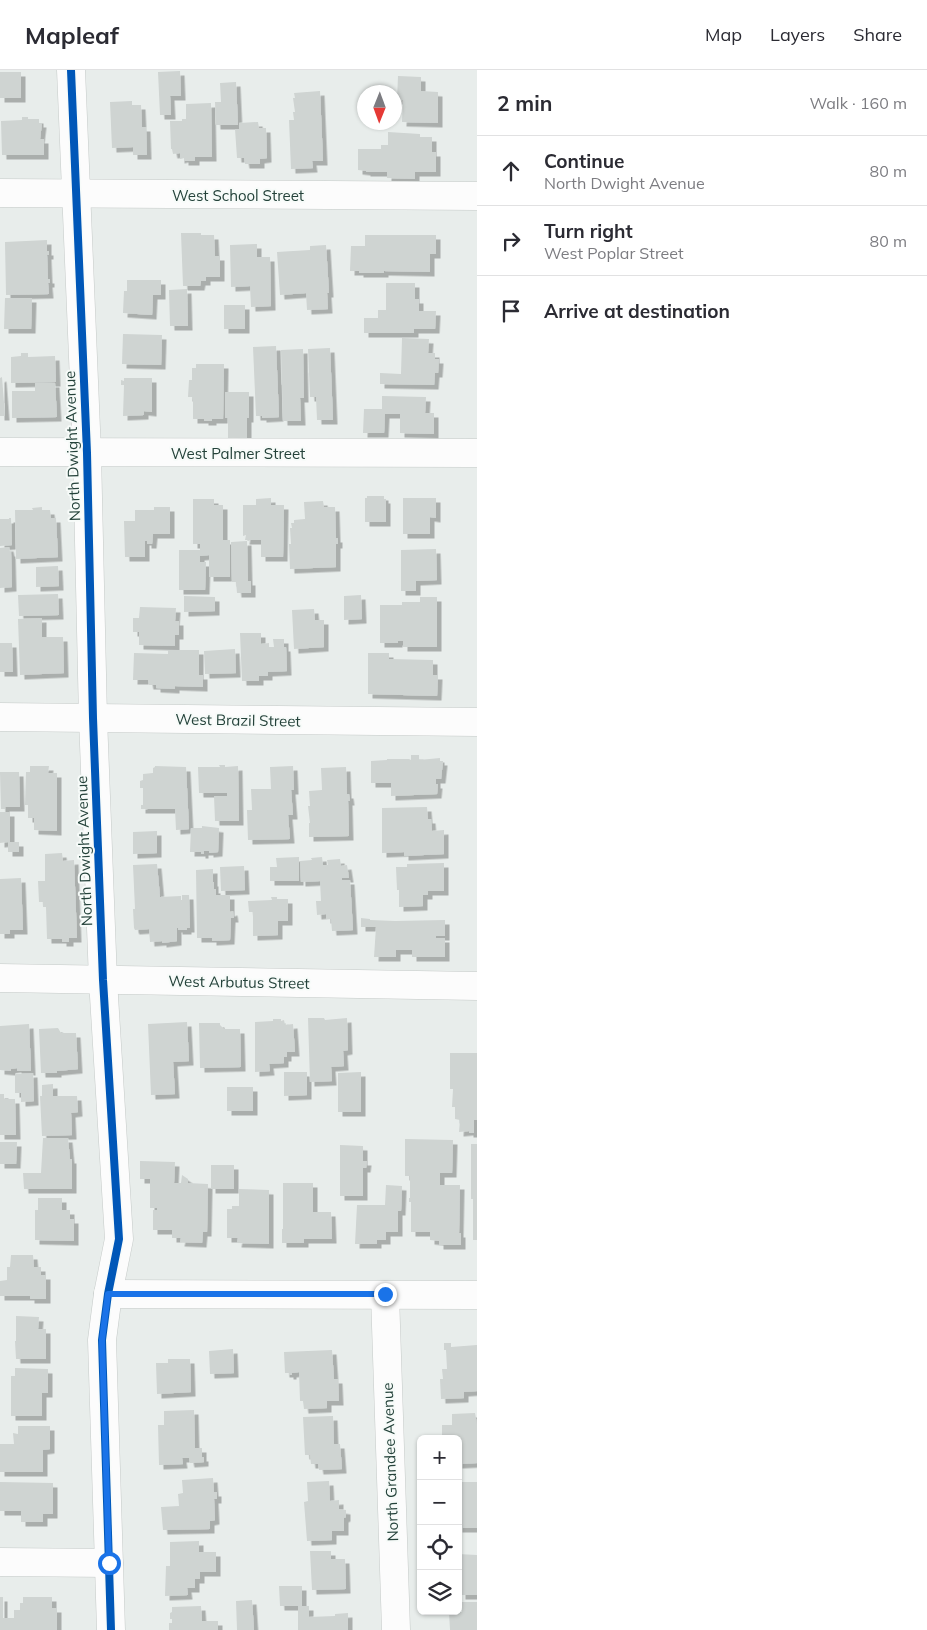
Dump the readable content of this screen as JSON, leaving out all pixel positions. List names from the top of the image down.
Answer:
{
  "streets": {
    "street": [
      "West School Street",
      "North Dwight Avenue",
      "West Palmer Street",
      "West Brazil Street",
      "West Arbutus Street",
      "North Grandee Avenue"
    ]
  },
  "crossings": [
    ["West School Street", "North Dwight Avenue"],
    ["North Dwight Avenue", "West Palmer Street"],
    ["North Dwight Avenue", "West Brazil Street"],
    ["North Dwight Avenue", "West Arbutus Street"]
  ],
  "north": "bottom",
  "page": {
    "header": "Mapleaf",
    "nav": ["Map", "Layers", "Share"],
    "heading": ["2 min", "Walk · 160 m"],
    "list": [
      ["Continue", "North Dwight Avenue", "80 m"],
      ["Turn right", "West Poplar Street", "80 m"],
      "Arrive at destination"
    ],
    "map_buttons": ["+", "−"]
  }
}
